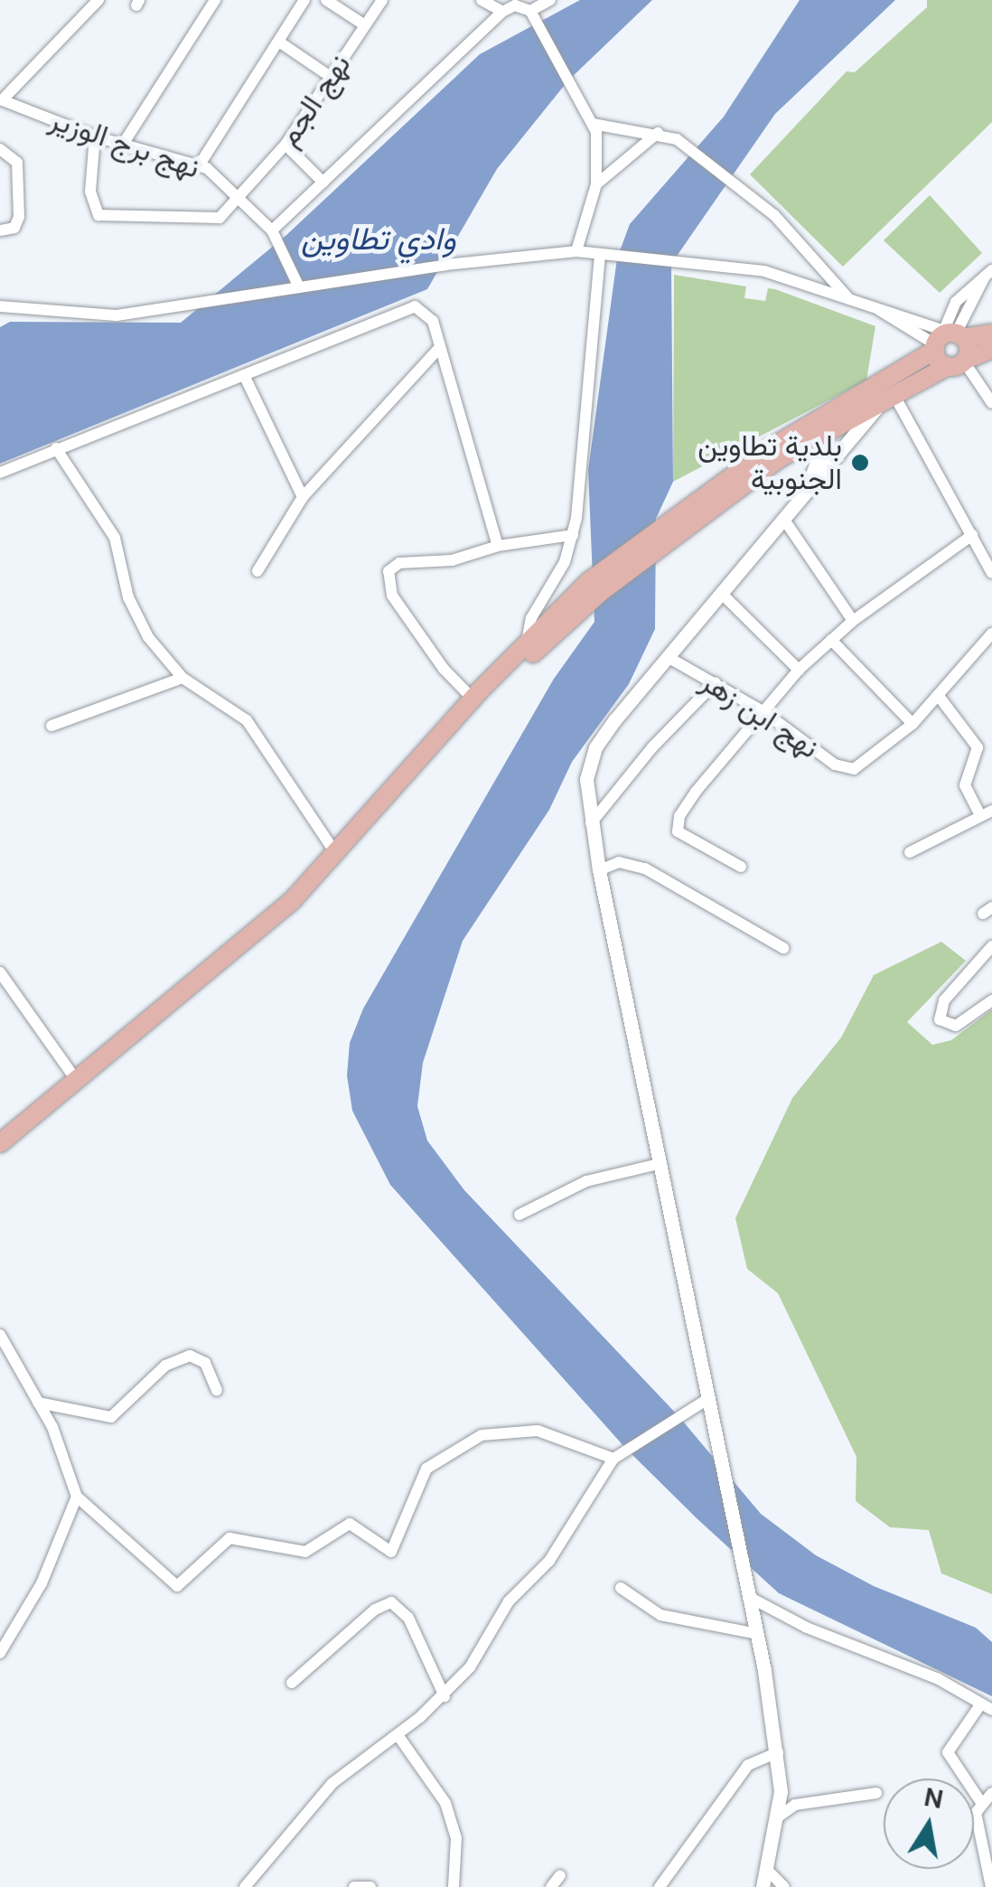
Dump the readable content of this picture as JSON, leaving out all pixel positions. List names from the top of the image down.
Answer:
{
  "streets": {
    "street": ["نهج الجم", "نهج برج الوزير", "نهج ابن زهر"]
  },
  "crossings": [
    ["نهج الجم", "نهج برج الوزير"]
  ],
  "water": ["وادي تطاوين"],
  "places": ["بلدية تطاوين الجنوبية"],
  "north": "top"
}
